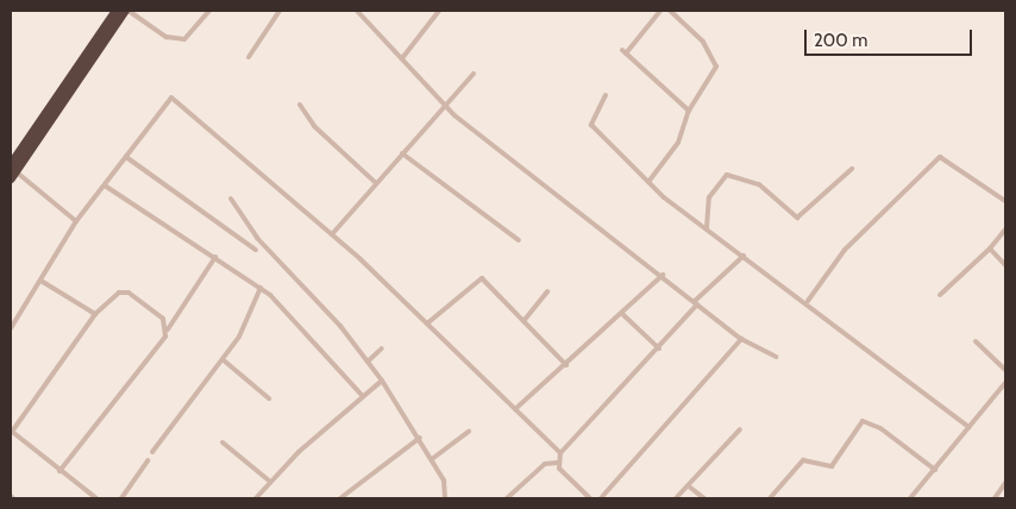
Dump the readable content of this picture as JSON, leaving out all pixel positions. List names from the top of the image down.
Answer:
{
  "scale_bar": "200 m"
}
